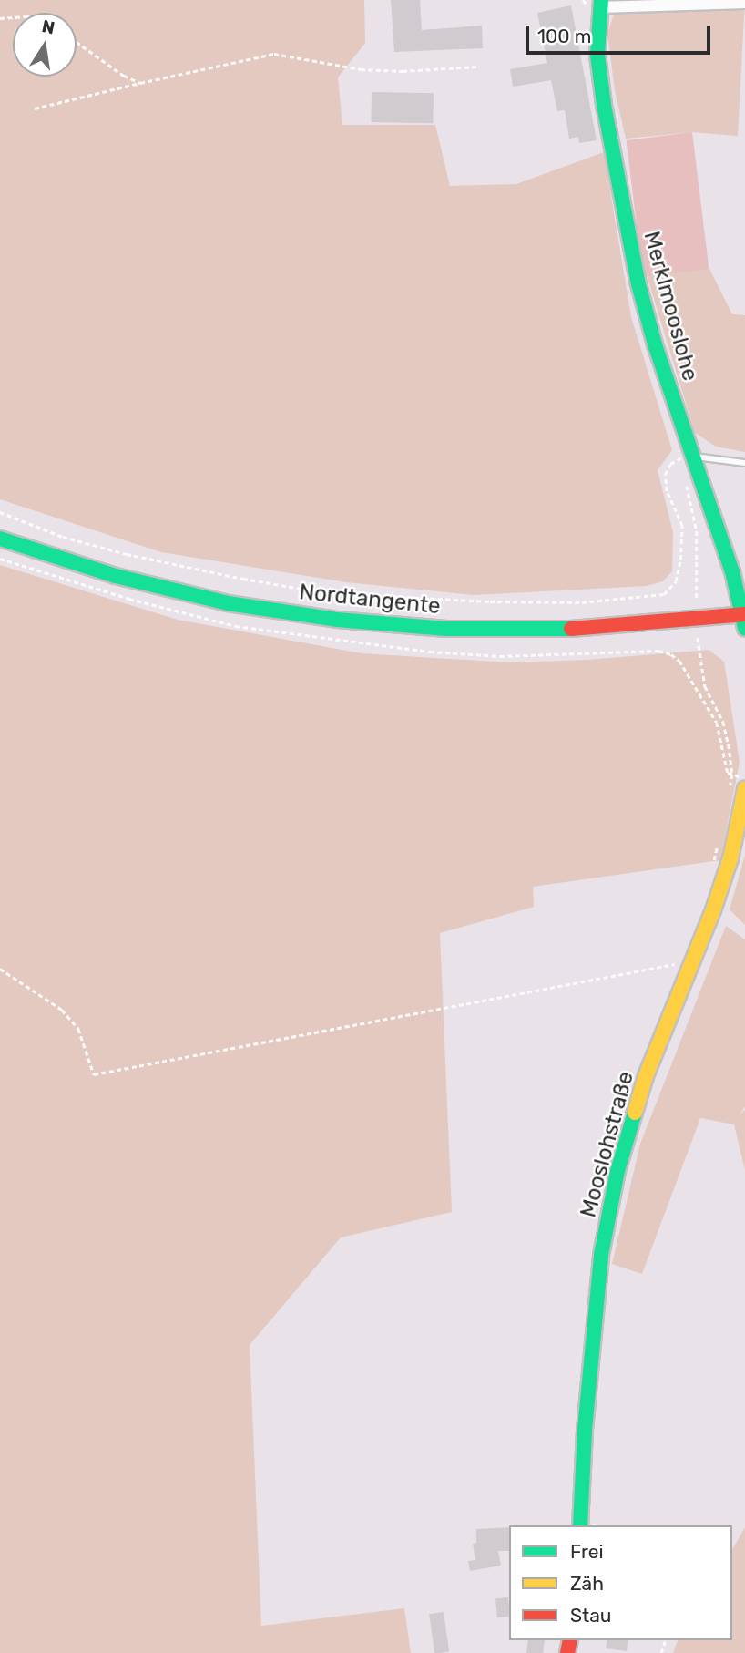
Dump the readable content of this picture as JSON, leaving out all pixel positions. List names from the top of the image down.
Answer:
{
  "streets": {
    "street": ["Merklmooslohe", "Nordtangente", "Mooslohstraße"]
  },
  "crossings": [
    ["Merklmooslohe", "Nordtangente"]
  ],
  "legend": ["Frei", "Zäh", "Stau"],
  "scale_bar": "100 m",
  "north": "top"
}
